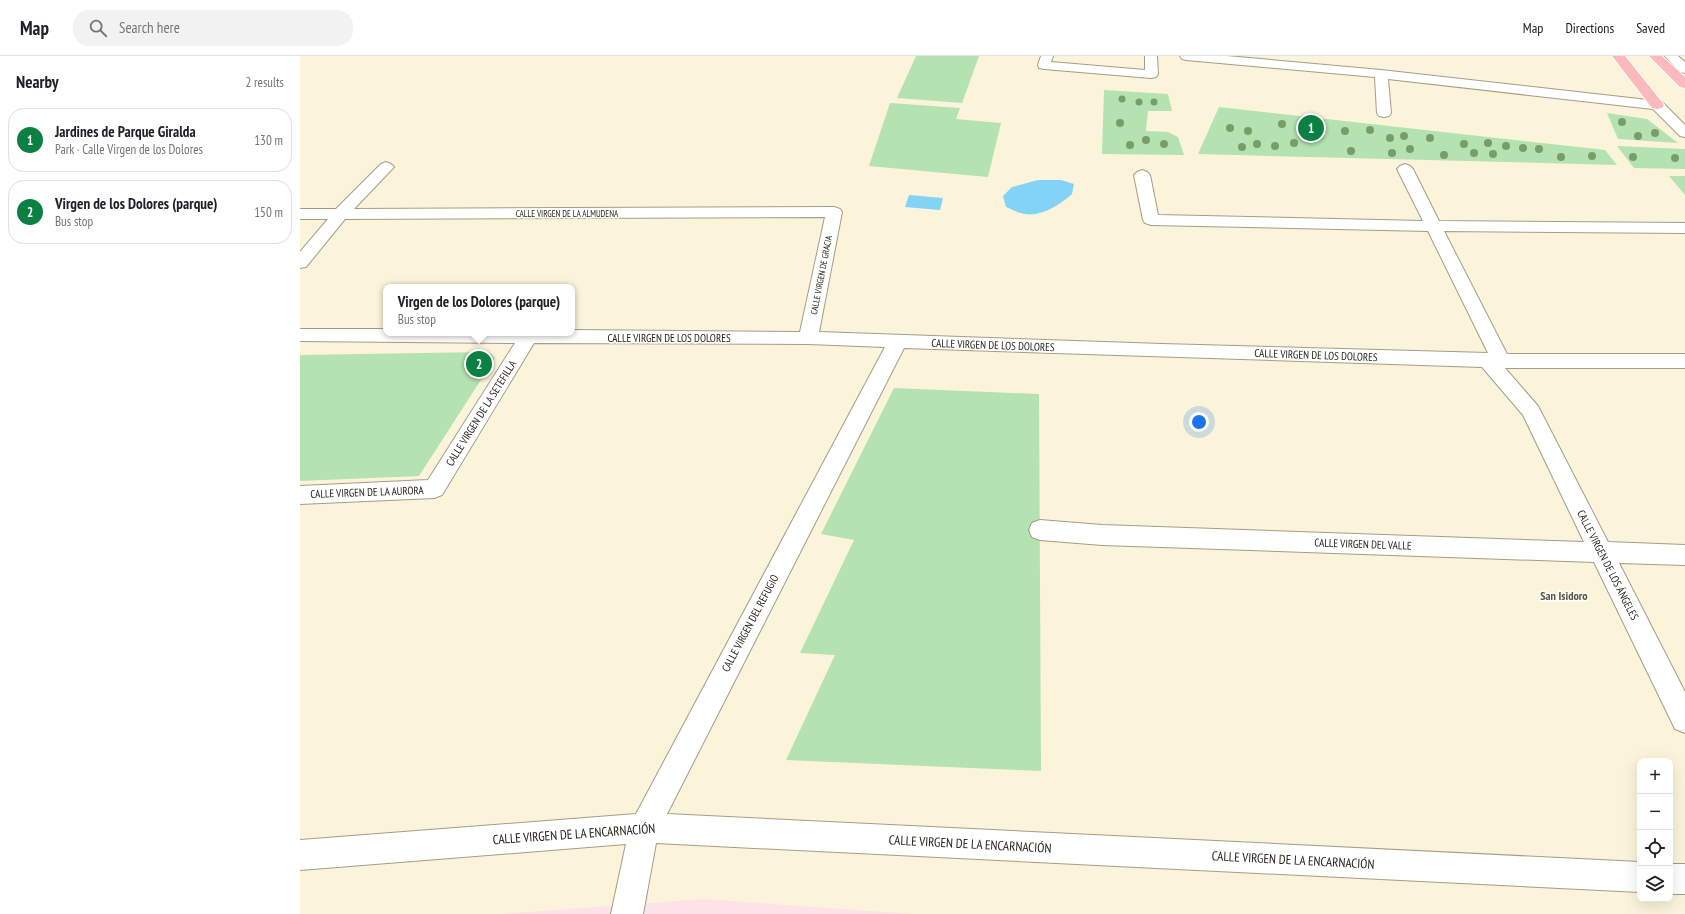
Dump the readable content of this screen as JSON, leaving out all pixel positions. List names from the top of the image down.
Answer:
{
  "streets": {
    "street": [
      "CALLE VIRGEN DE LA ALMUDENA",
      "CALLE VIRGEN DE GRACIA",
      "CALLE VIRGEN DE LOS DOLORES",
      "CALLE VIRGEN DE LA SETEFILLA",
      "CALLE VIRGEN DE LA AURORA",
      "CALLE VIRGEN DEL VALLE",
      "CALLE VIRGEN DE LOS ÁNGELES",
      "CALLE VIRGEN DEL REFUGIO",
      "CALLE VIRGEN DE LA ENCARNACIÓN"
    ]
  },
  "crossings": [
    ["CALLE VIRGEN DE LA ALMUDENA", "CALLE VIRGEN DE GRACIA"],
    ["CALLE VIRGEN DE GRACIA", "CALLE VIRGEN DE LOS DOLORES"],
    ["CALLE VIRGEN DE LOS DOLORES", "CALLE VIRGEN DE LA SETEFILLA"],
    ["CALLE VIRGEN DE LOS DOLORES", "CALLE VIRGEN DE LOS ÁNGELES"],
    ["CALLE VIRGEN DE LOS DOLORES", "CALLE VIRGEN DEL REFUGIO"],
    ["CALLE VIRGEN DE LA SETEFILLA", "CALLE VIRGEN DE LA AURORA"],
    ["CALLE VIRGEN DEL VALLE", "CALLE VIRGEN DE LOS ÁNGELES"],
    ["CALLE VIRGEN DEL REFUGIO", "CALLE VIRGEN DE LA ENCARNACIÓN"]
  ],
  "districts": ["San Isidoro"],
  "page": {
    "header": "Map",
    "search": "Search here",
    "nav": ["Map", "Directions", "Saved"],
    "heading": ["Nearby", "2 results"],
    "list": [
      {
        "mark": "1",
        "name": "Jardines de Parque Giralda",
        "note": "Park · Calle Virgen de los Dolores",
        "value": "130 m"
      },
      {
        "mark": "2",
        "name": "Virgen de los Dolores (parque)",
        "note": "Bus stop",
        "value": "150 m"
      }
    ],
    "pins": ["1", "2"],
    "popup": ["Virgen de los Dolores (parque)", "Bus stop"],
    "map_buttons": ["+", "−"]
  }
}
